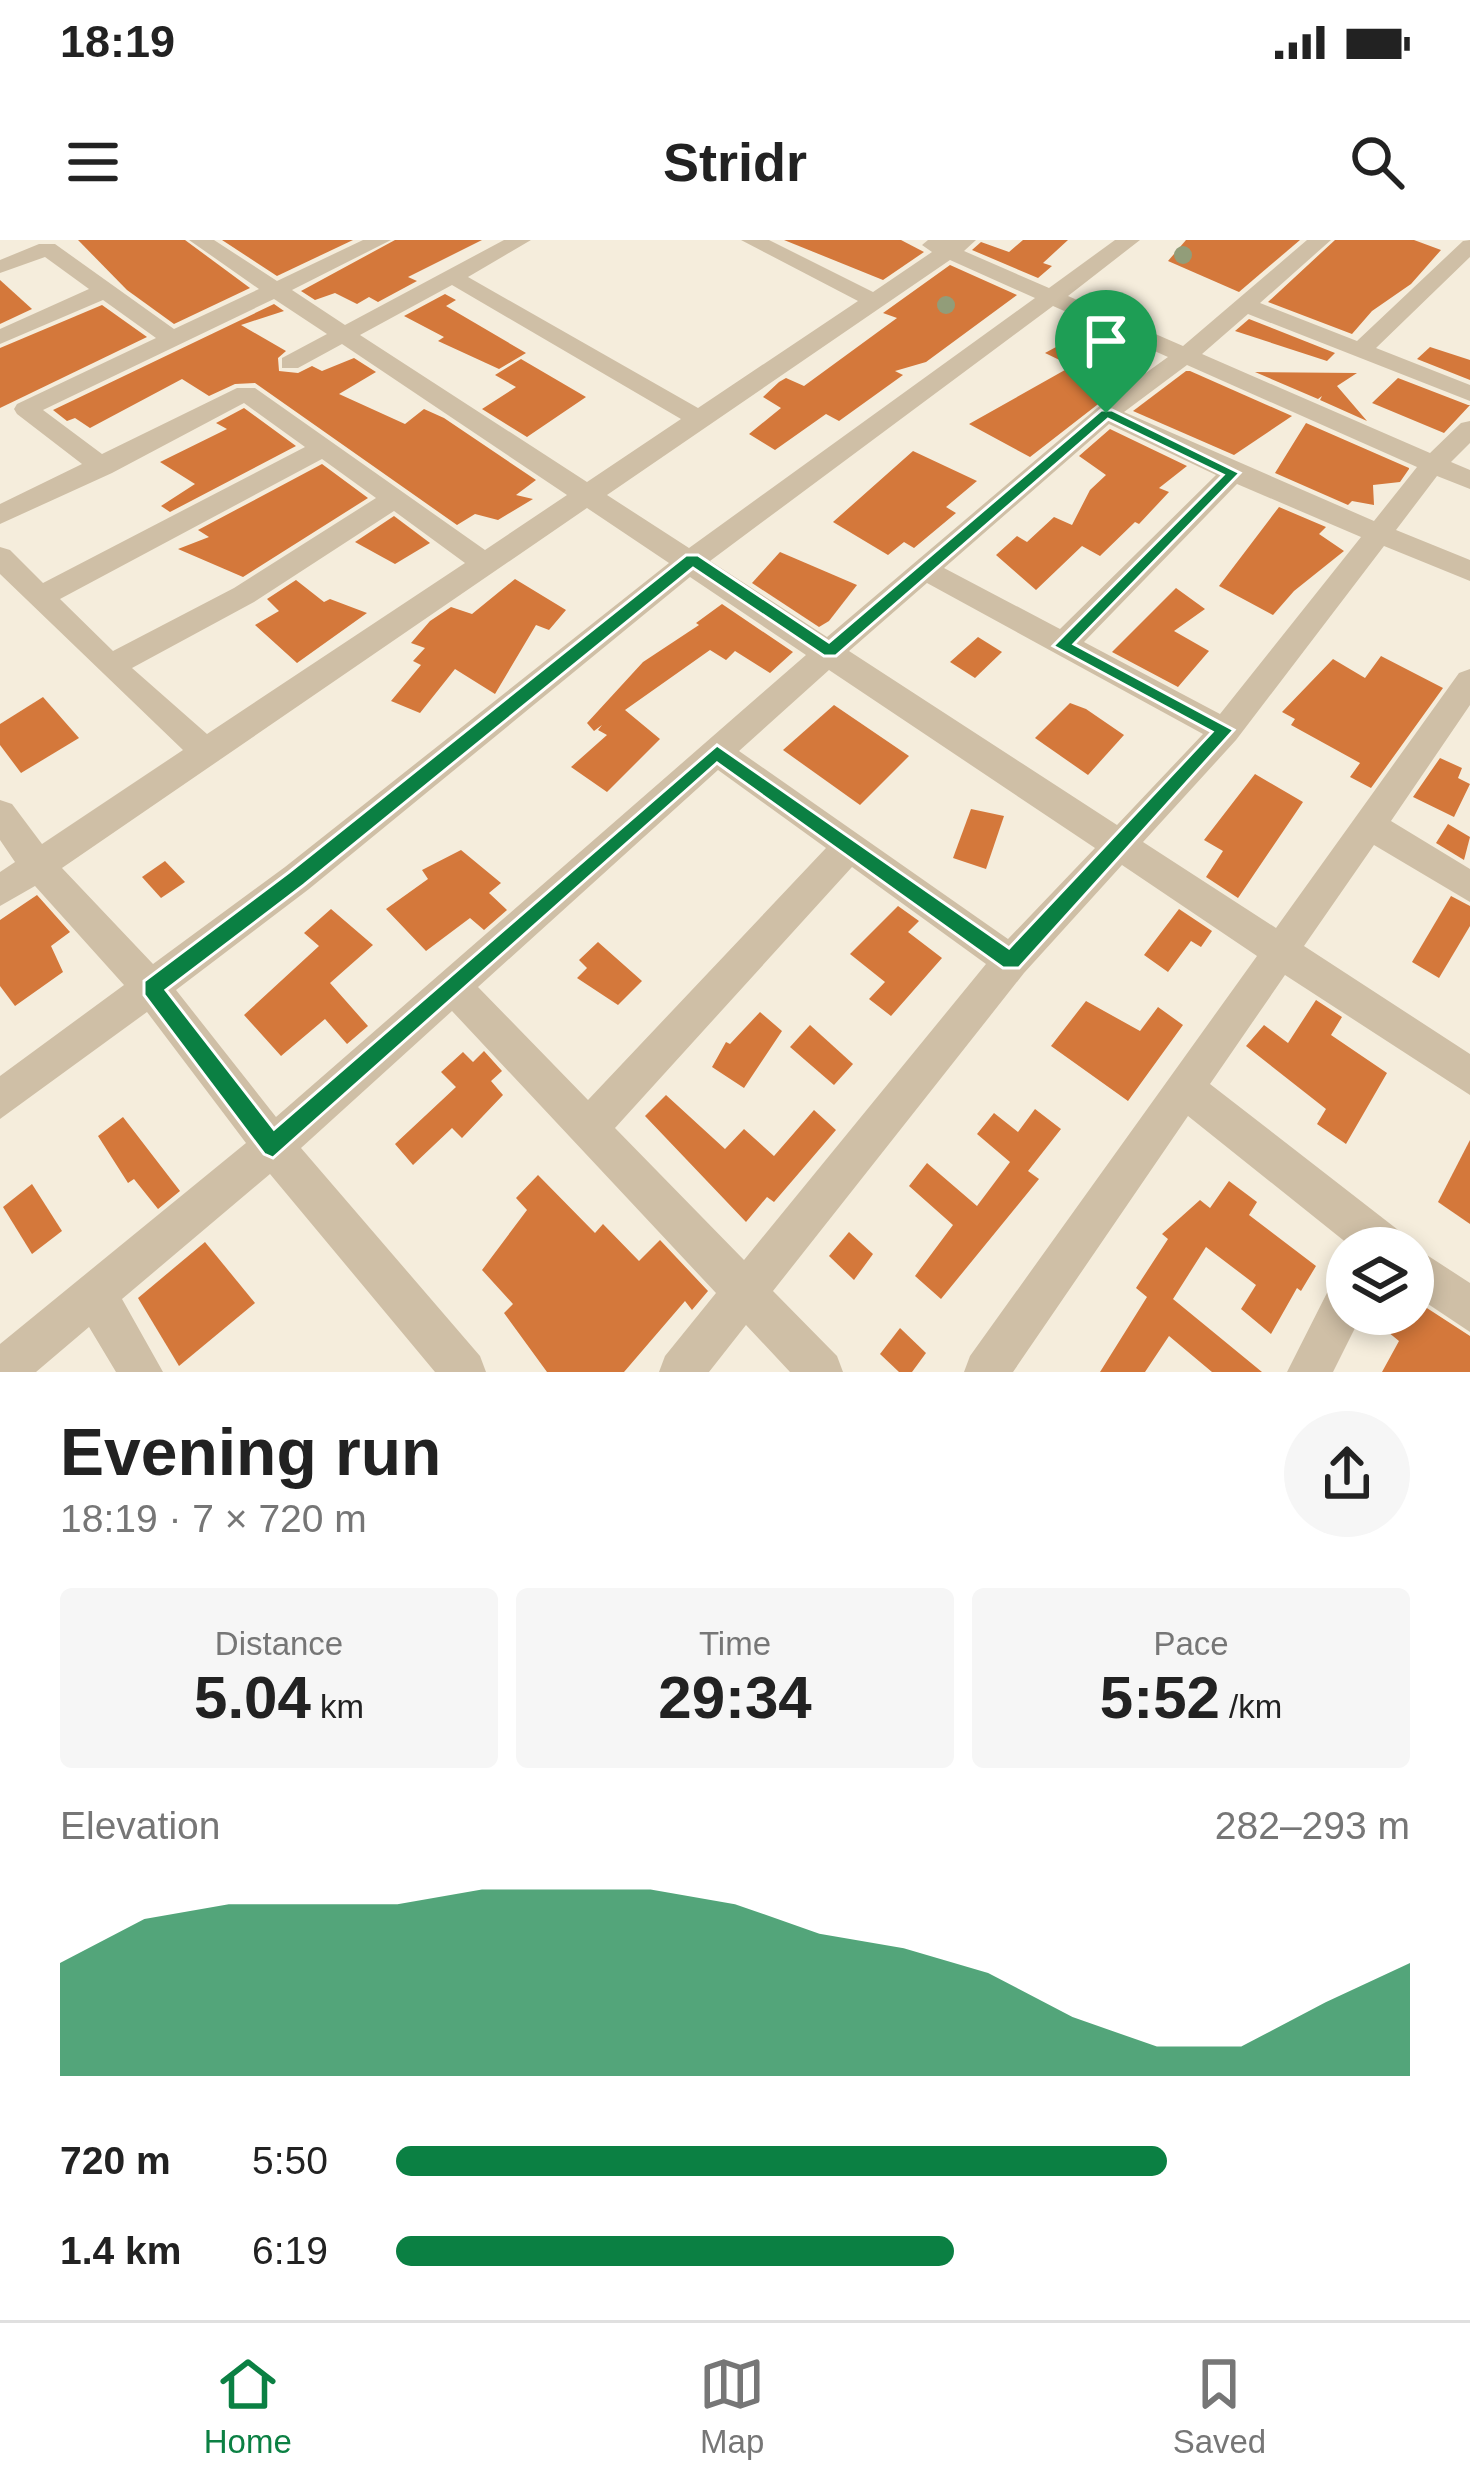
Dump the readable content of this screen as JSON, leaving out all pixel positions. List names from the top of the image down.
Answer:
{
  "page": {
    "status": "18:19",
    "header": "Stridr",
    "heading": ["Evening run", "18:19 · 7 × 720 m"],
    "stats": [
      ["Distance", "5.04 km"],
      ["Time", "29:34"],
      ["Pace", "5:52 /km"]
    ],
    "chart": ["Elevation", "282–293 m"],
    "list": [
      {
        "name": "720 m",
        "note": "5:50"
      },
      {
        "name": "1.4 km",
        "note": "6:19"
      }
    ],
    "tabs": ["Home", "Map", "Saved"]
  }
}
